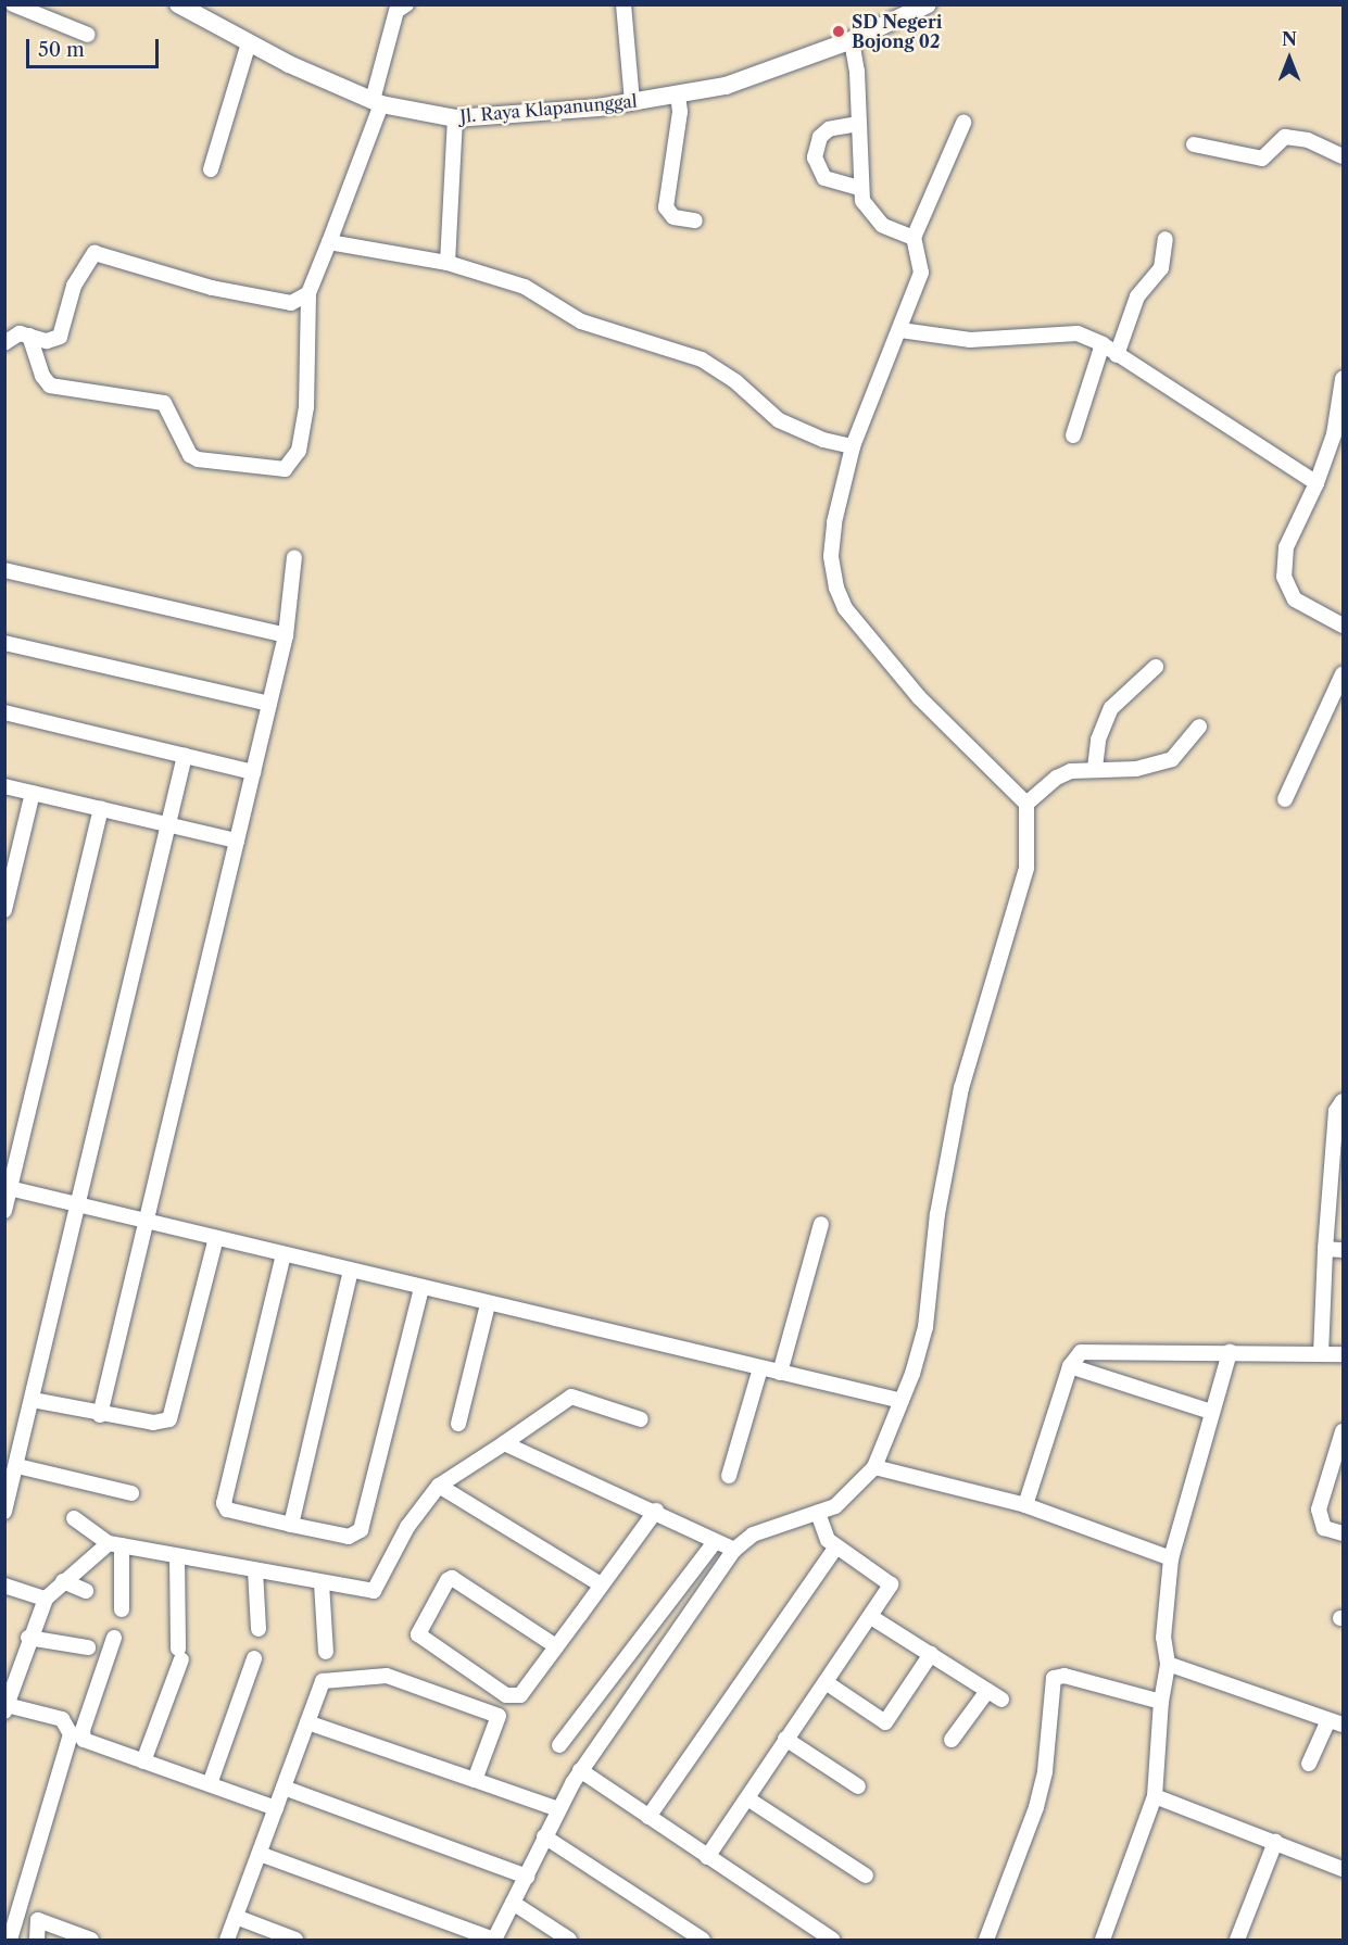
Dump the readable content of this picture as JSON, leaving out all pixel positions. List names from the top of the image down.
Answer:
{
  "streets": {
    "street": ["Jl. Raya Klapanunggal"]
  },
  "places": ["SD Negeri Bojong 02"],
  "scale_bar": "50 m",
  "north": "top"
}
